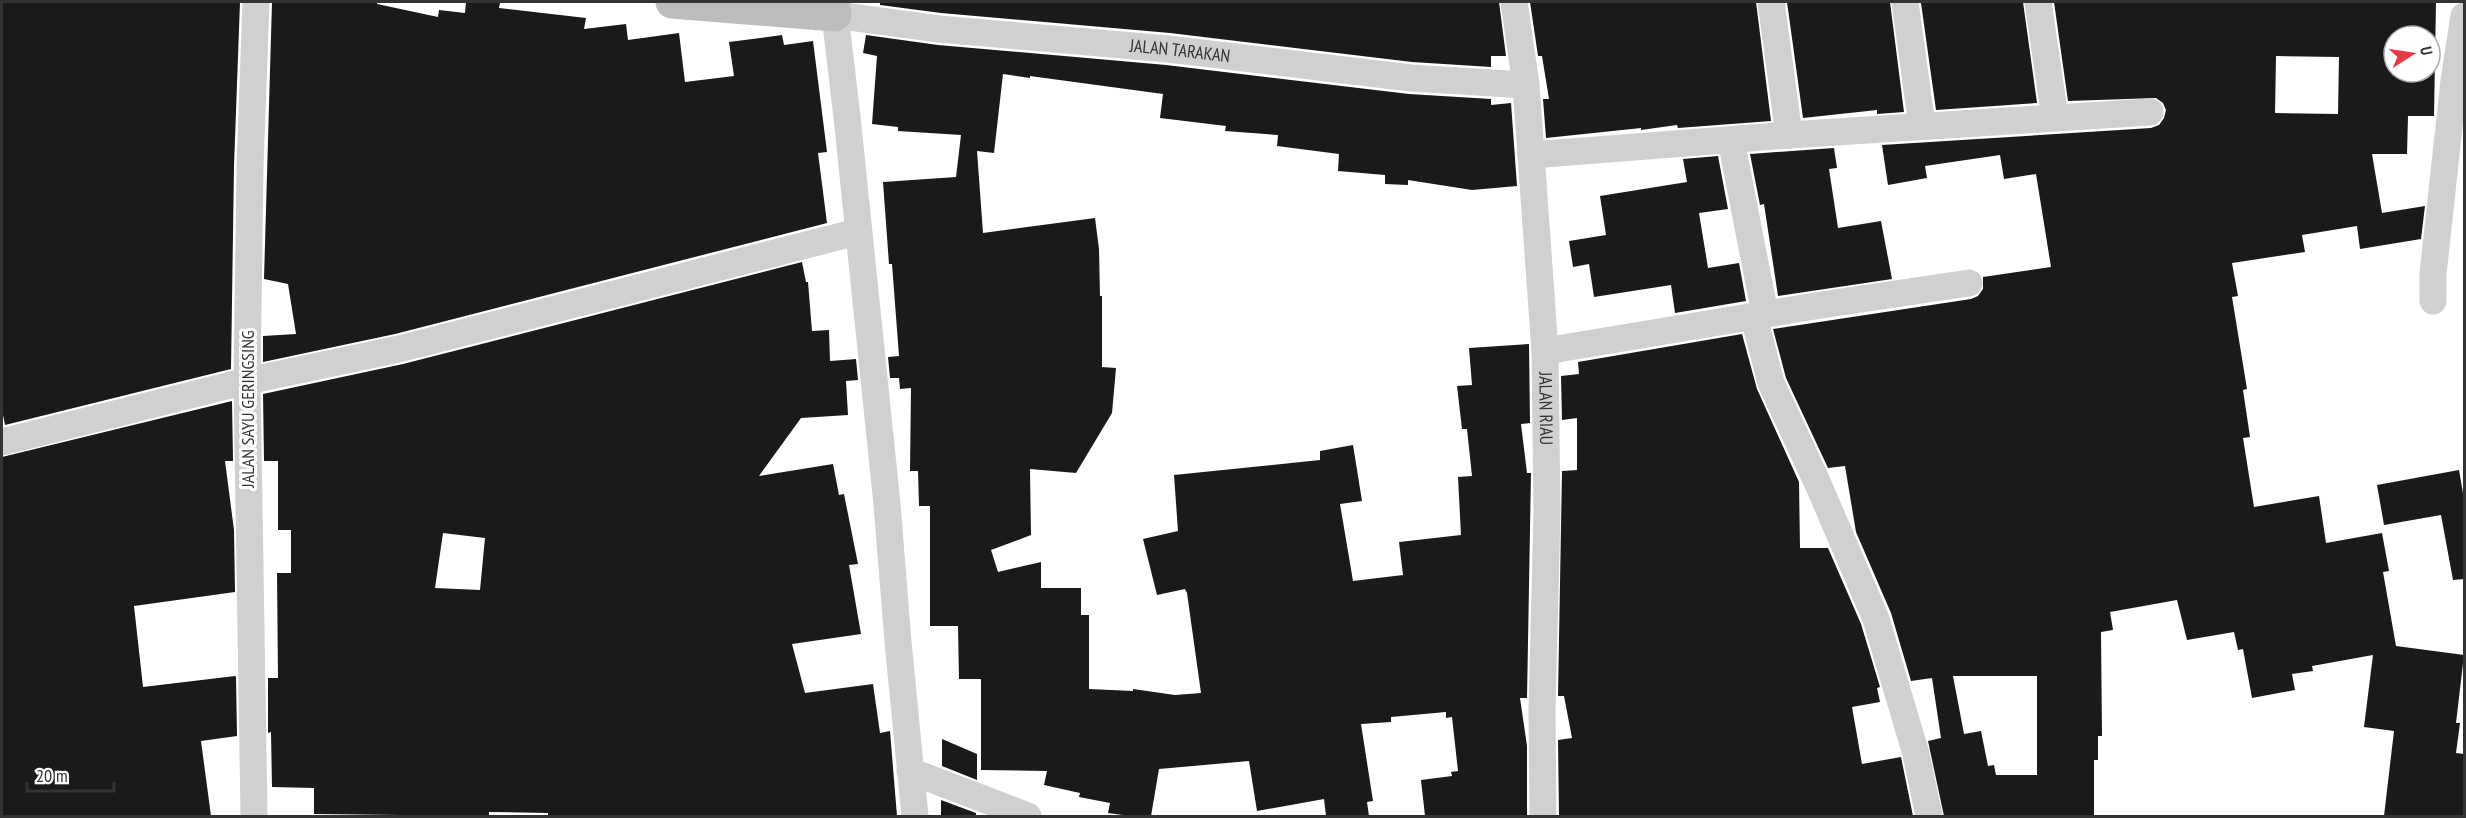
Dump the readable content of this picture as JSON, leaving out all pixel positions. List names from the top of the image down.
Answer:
{
  "streets": {
    "street": ["JALAN TARAKAN", "JALAN RIAU", "JALAN SAYU GERINGSING"]
  },
  "crossings": [
    ["JALAN TARAKAN", "JALAN RIAU"]
  ],
  "scale_bar": "20 m",
  "north": "right"
}
